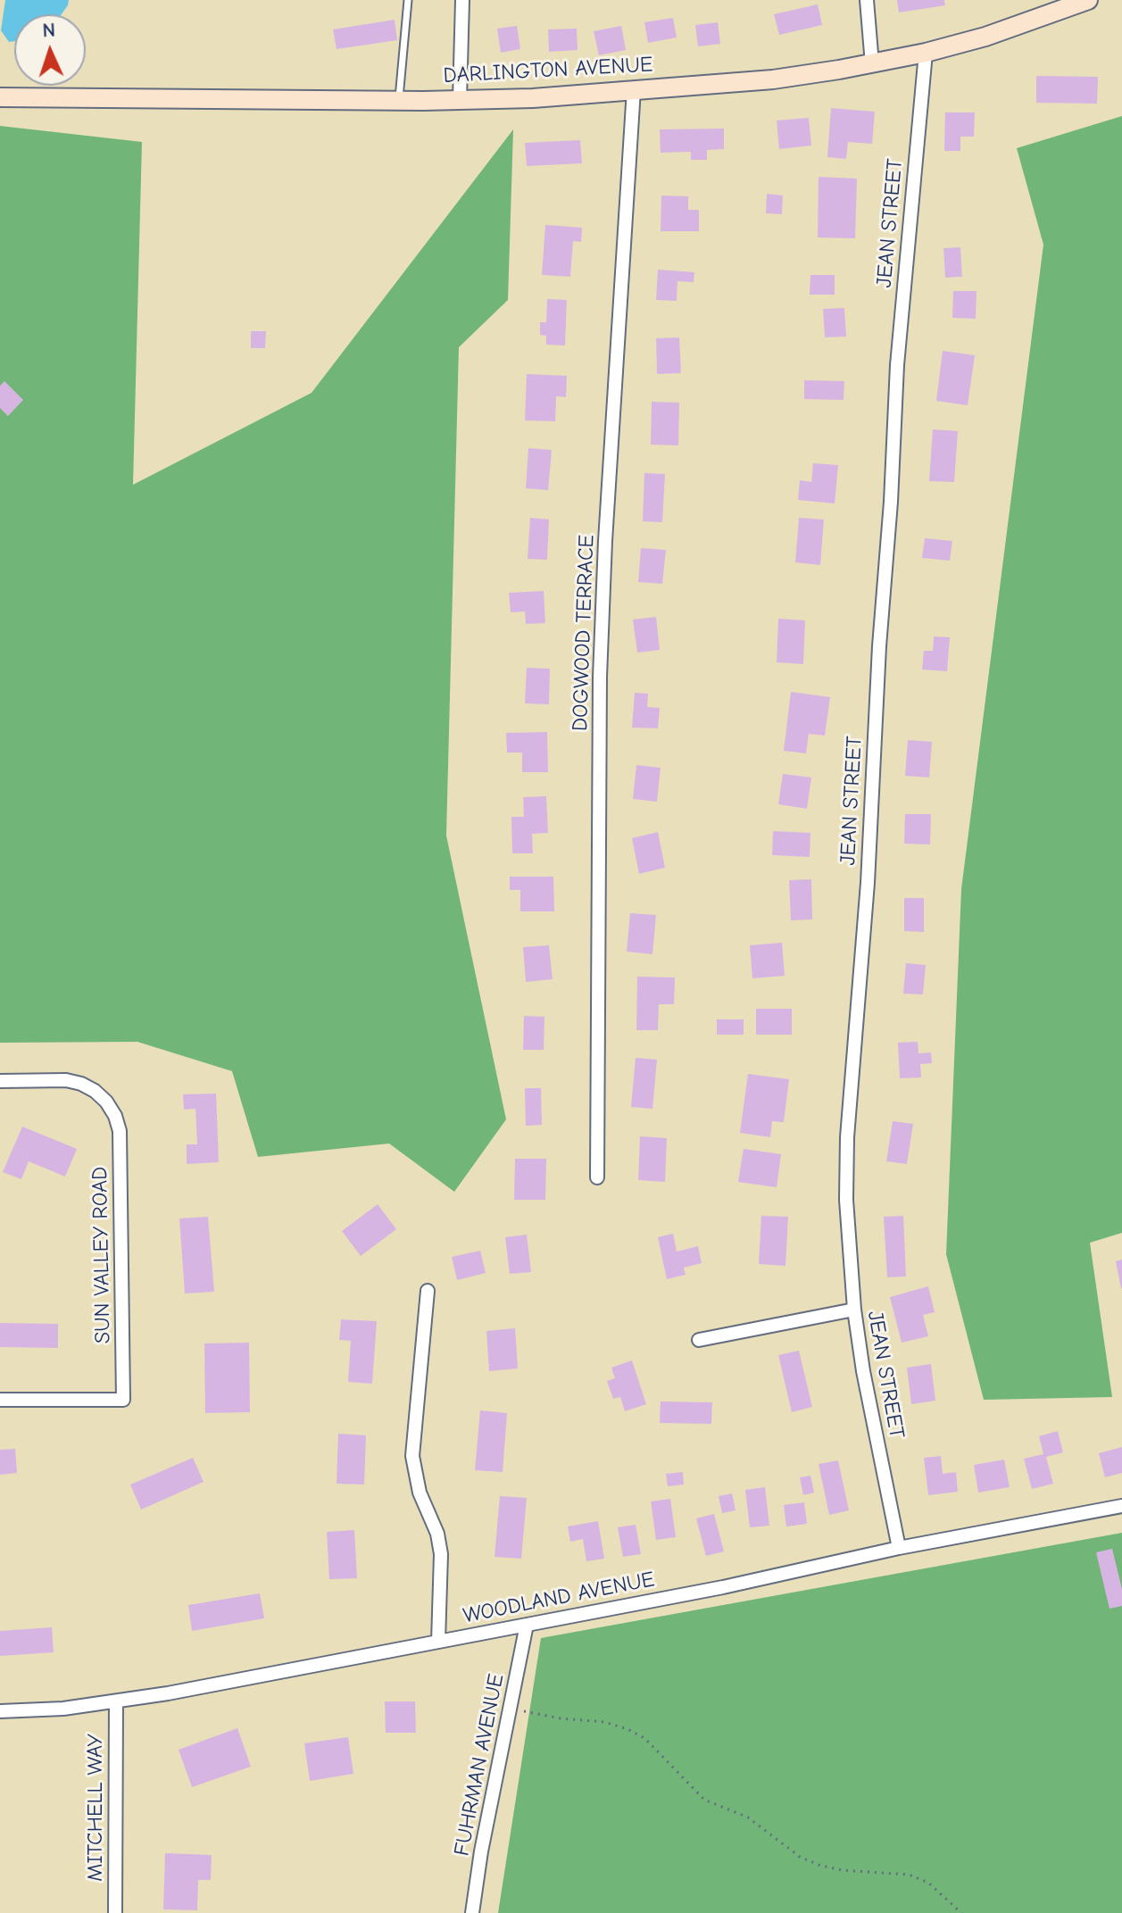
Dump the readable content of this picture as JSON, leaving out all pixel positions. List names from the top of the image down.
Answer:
{
  "streets": {
    "main road": ["DARLINGTON AVENUE"],
    "street": [
      "JEAN STREET",
      "DOGWOOD TERRACE",
      "SUN VALLEY ROAD",
      "WOODLAND AVENUE",
      "FUHRMAN AVENUE",
      "MITCHELL WAY"
    ]
  },
  "crossings": [
    ["DARLINGTON AVENUE", "JEAN STREET"],
    ["DARLINGTON AVENUE", "DOGWOOD TERRACE"],
    ["JEAN STREET", "WOODLAND AVENUE"],
    ["WOODLAND AVENUE", "FUHRMAN AVENUE"],
    ["WOODLAND AVENUE", "MITCHELL WAY"]
  ],
  "north": "top"
}
